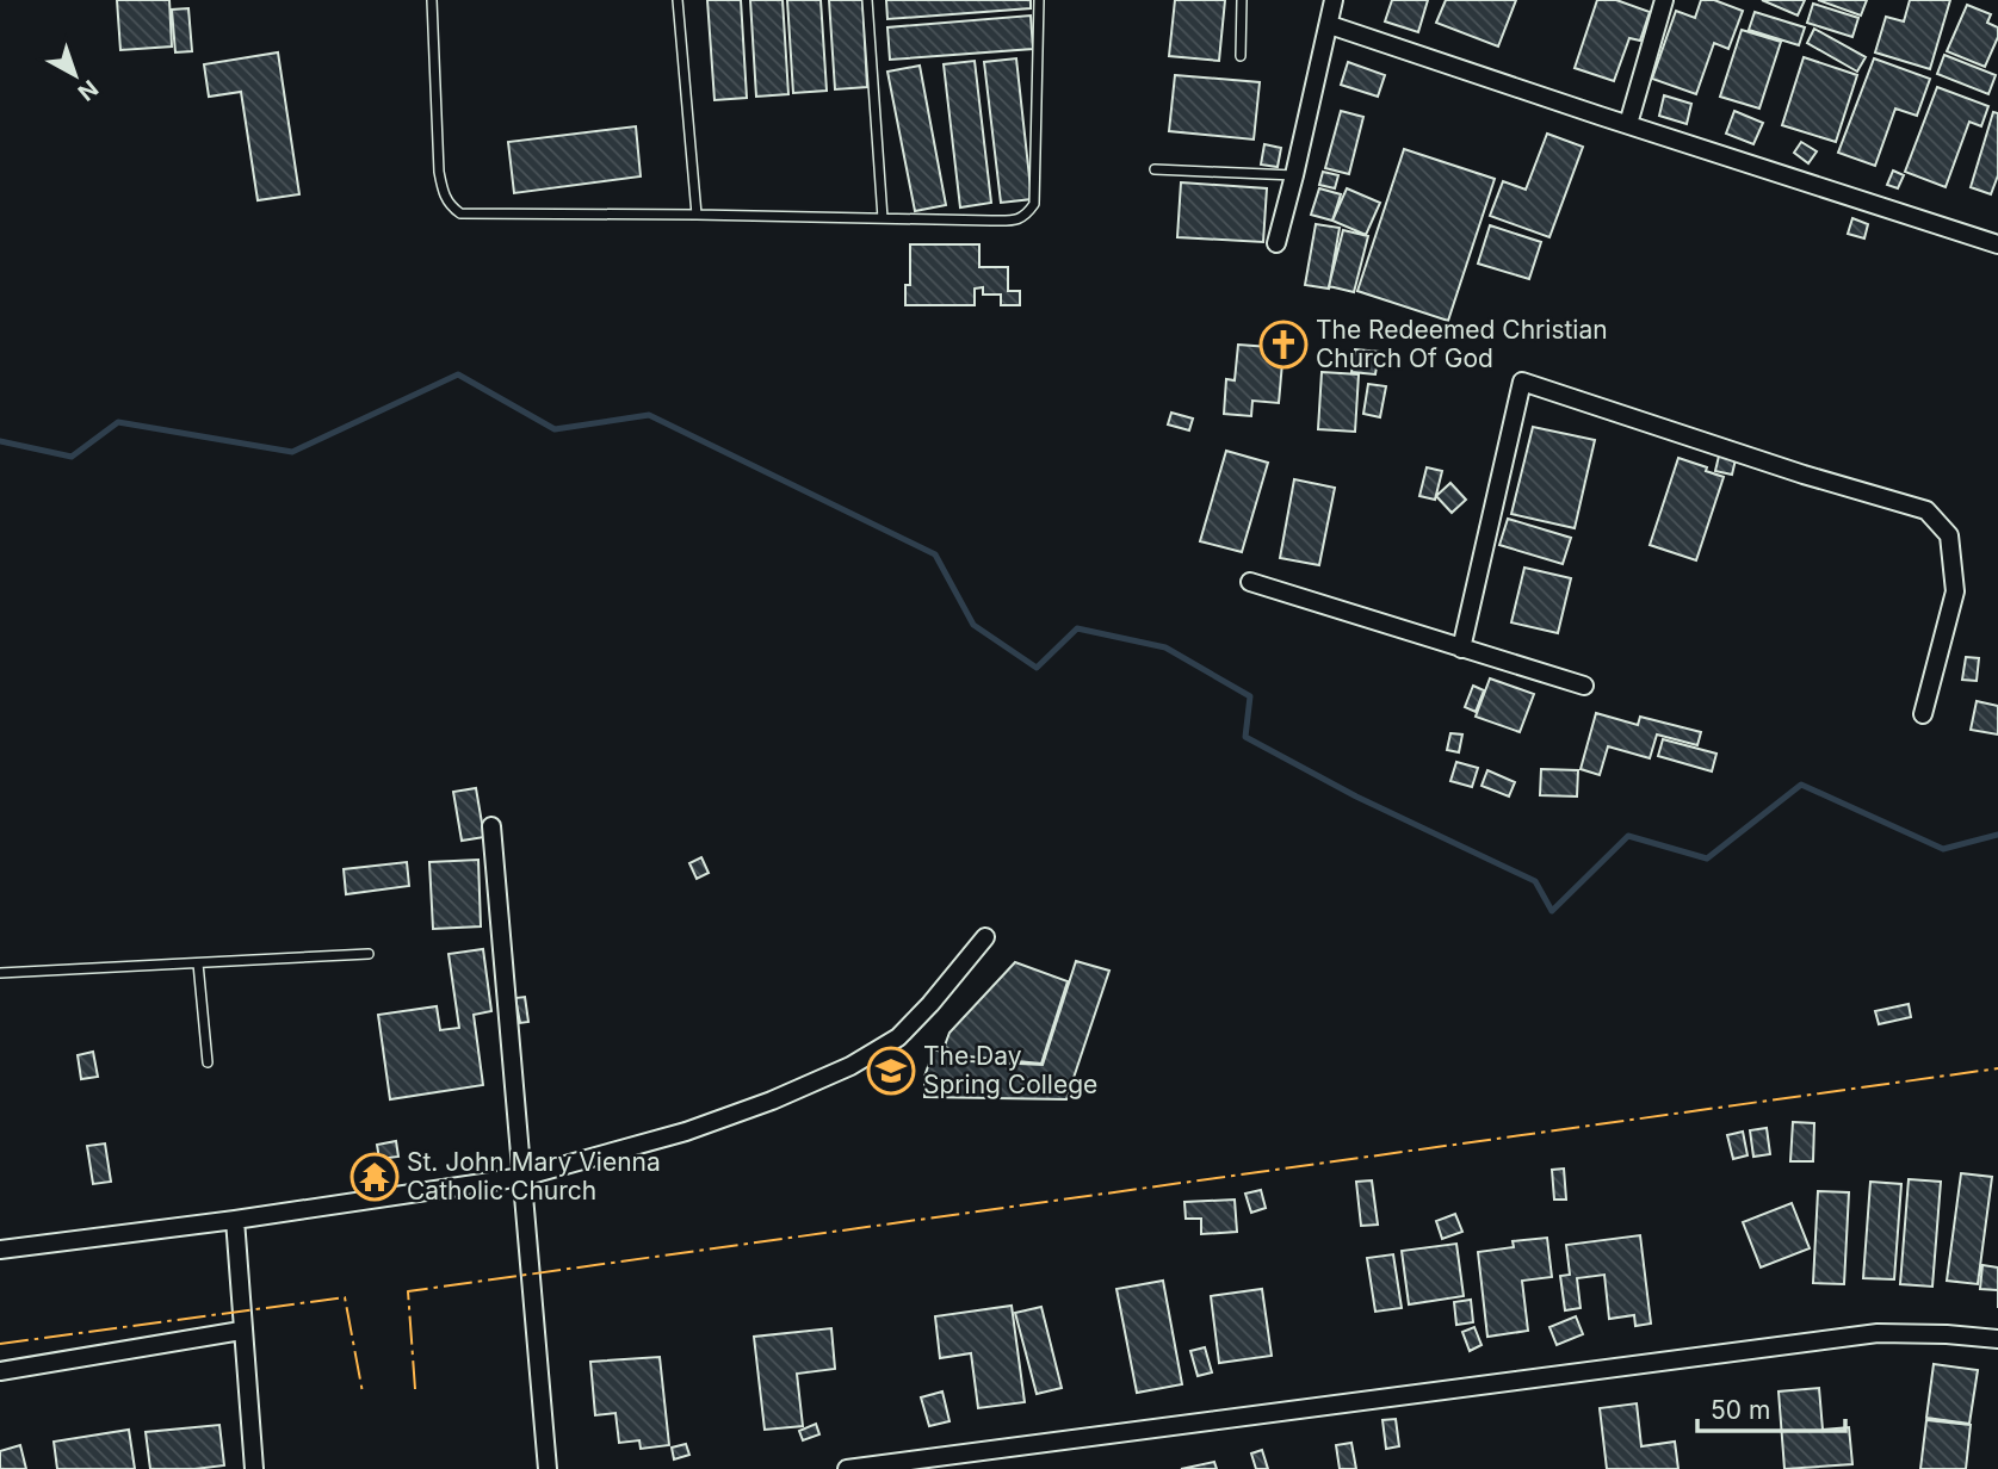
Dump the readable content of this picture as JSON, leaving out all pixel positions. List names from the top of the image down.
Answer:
{
  "places": {
    "church": ["The Redeemed Christian Church Of God"],
    "school or university": ["The Day Spring College"],
    "temple": ["St. John Mary Vienna Catholic Church"]
  },
  "scale_bar": "50 m",
  "north": "bottom right"
}
